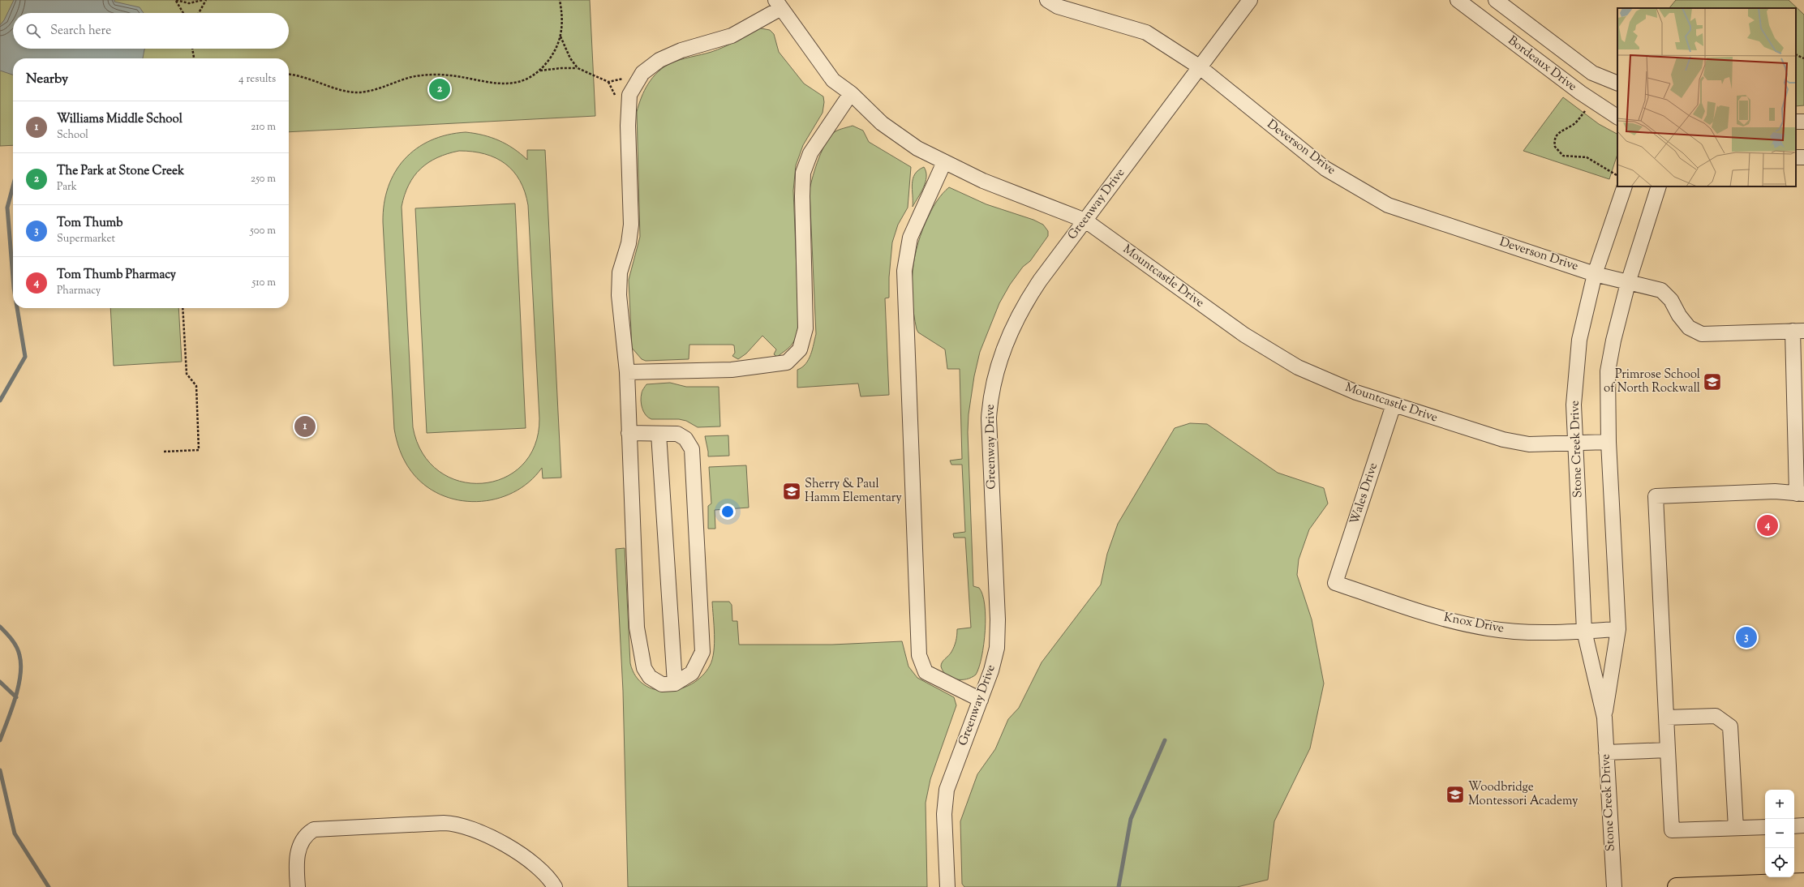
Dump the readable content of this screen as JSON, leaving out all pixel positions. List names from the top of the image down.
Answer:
{
  "streets": {
    "street": [
      "Bordeaux Drive",
      "Deverson Drive",
      "Greenway Drive",
      "Mountcastle Drive",
      "Stone Creek Drive",
      "Wales Drive",
      "Knox Drive"
    ]
  },
  "crossings": [
    ["Deverson Drive", "Greenway Drive"],
    ["Deverson Drive", "Stone Creek Drive"],
    ["Greenway Drive", "Mountcastle Drive"],
    ["Mountcastle Drive", "Stone Creek Drive"],
    ["Mountcastle Drive", "Wales Drive"],
    ["Stone Creek Drive", "Knox Drive"],
    ["Wales Drive", "Knox Drive"]
  ],
  "places": {
    "school or university": ["Primrose School of North Rockwall", "Sherry & Paul Hamm Elementary", "Woodbridge Montessori Academy"]
  },
  "page": {
    "search": "Search here",
    "heading": ["Nearby", "4 results"],
    "pins": [
      "2",
      "1",
      "4",
      "3"
    ],
    "list": [
      {
        "mark": "1",
        "name": "Williams Middle School",
        "note": "School",
        "value": "210 m"
      },
      {
        "mark": "2",
        "name": "The Park at Stone Creek",
        "note": "Park",
        "value": "250 m"
      },
      {
        "mark": "3",
        "name": "Tom Thumb",
        "note": "Supermarket",
        "value": "500 m"
      },
      {
        "mark": "4",
        "name": "Tom Thumb Pharmacy",
        "note": "Pharmacy",
        "value": "510 m"
      }
    ],
    "map_buttons": ["+", "−"]
  }
}
